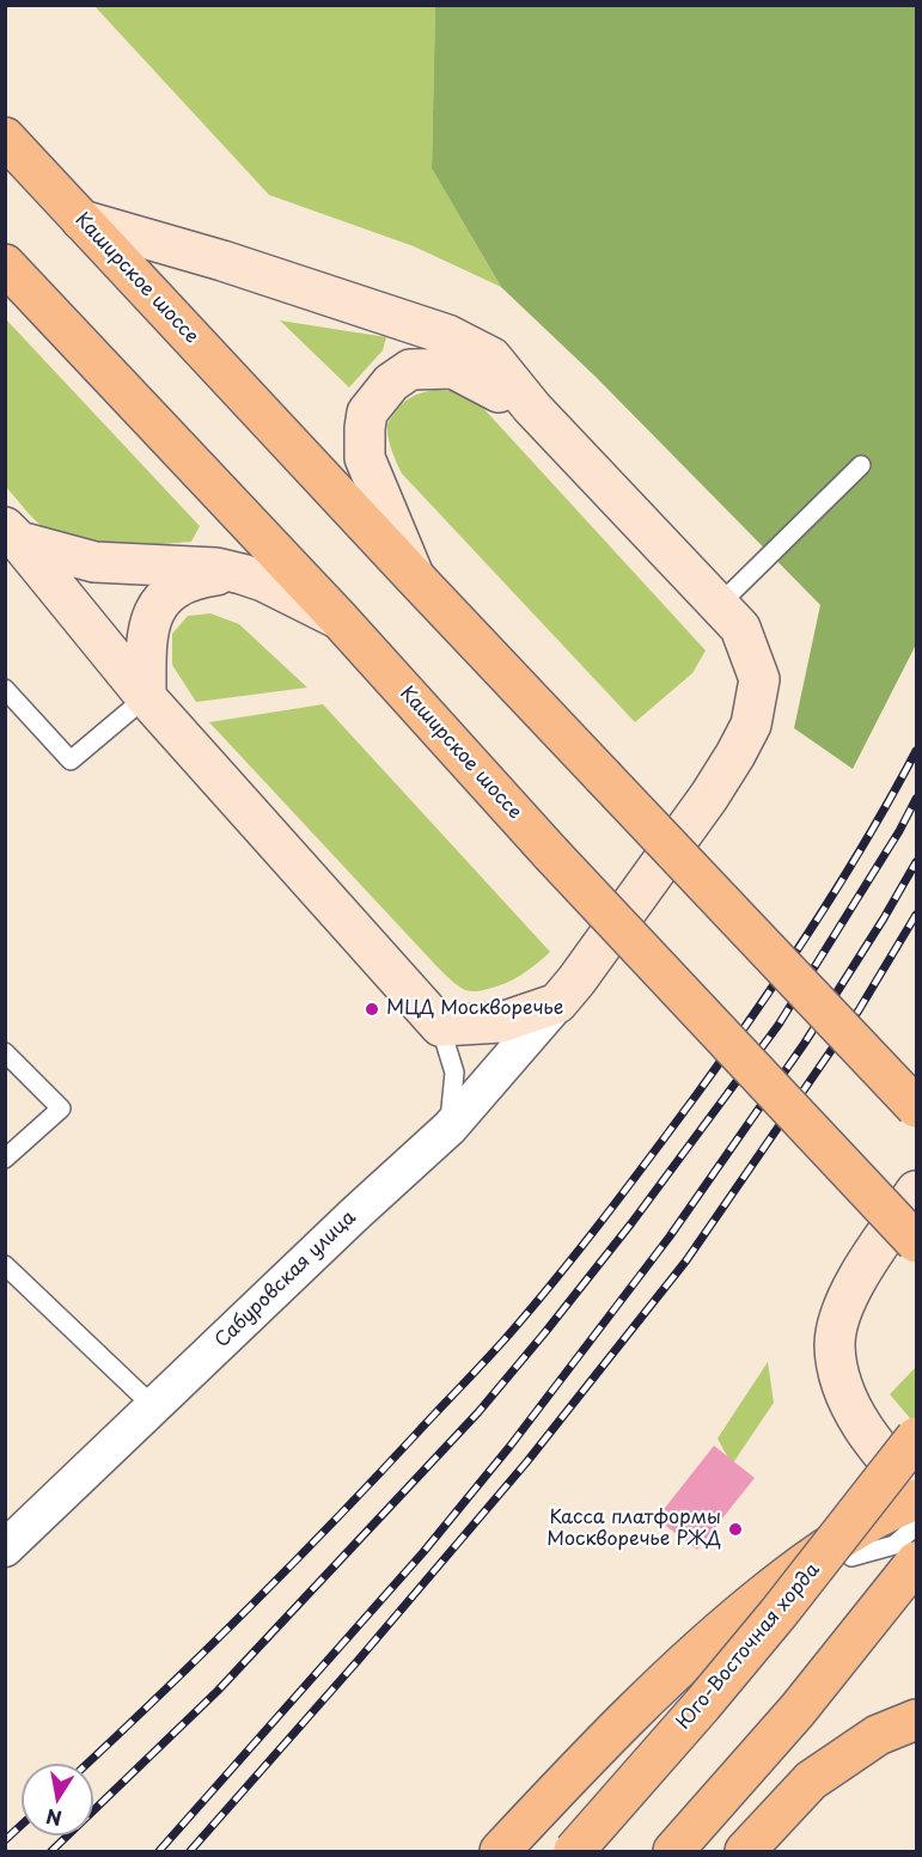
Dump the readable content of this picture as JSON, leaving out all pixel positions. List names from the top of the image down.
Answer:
{
  "streets": {
    "main road": ["Каширское шоссе", "Юго-Восточная хорда"],
    "street": ["Сабуровская улица"]
  },
  "places": ["МЦД Москворечье", "Касса платформы Москворечье РЖД"],
  "north": "bottom"
}
